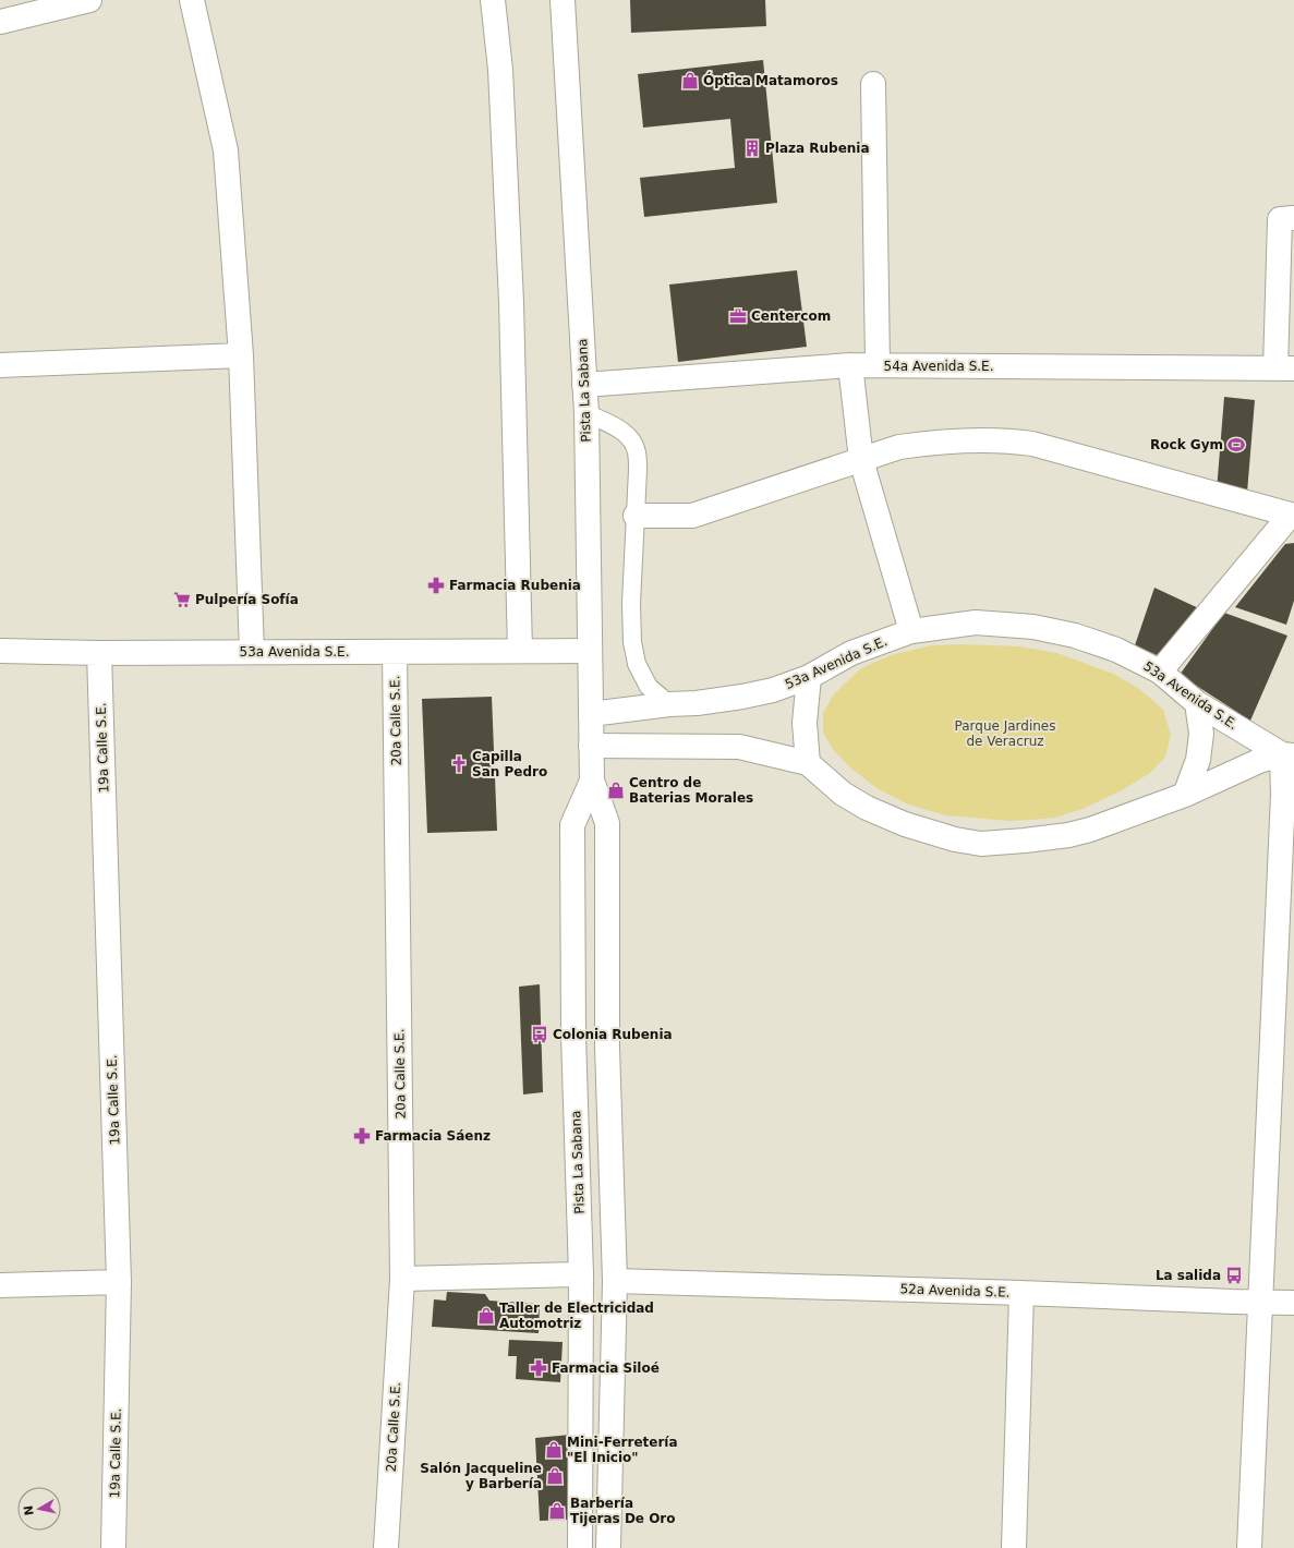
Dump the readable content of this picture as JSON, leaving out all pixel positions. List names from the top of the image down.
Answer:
{
  "streets": {
    "street": [
      "54a Avenida S.E.",
      "Pista La Sabana",
      "53a Avenida S.E.",
      "20a Calle S.E.",
      "19a Calle S.E.",
      "52a Avenida S.E."
    ]
  },
  "crossings": [
    ["54a Avenida S.E.", "Pista La Sabana"],
    ["Pista La Sabana", "53a Avenida S.E."],
    ["Pista La Sabana", "52a Avenida S.E."],
    ["53a Avenida S.E.", "20a Calle S.E."],
    ["53a Avenida S.E.", "19a Calle S.E."]
  ],
  "parks": ["Parque Jardines de Veracruz"],
  "places": {
    "shop": [
      "Óptica Matamoros",
      "Centro de Baterias Morales",
      "Taller de Electricidad Automotriz",
      "Mini-Ferretería \"El Inicio\"",
      "Salón Jacqueline y Barbería",
      "Barbería Tijeras De Oro"
    ],
    "building": ["Plaza Rubenia"],
    "office": ["Centercom"],
    "sports": ["Rock Gym"],
    "pharmacy": ["Farmacia Rubenia", "Farmacia Sáenz", "Farmacia Siloé"],
    "supermarket": ["Pulpería Sofía"],
    "church": ["Capilla San Pedro"],
    "bus stop": ["Colonia Rubenia", "La salida"]
  },
  "north": "left"
}
